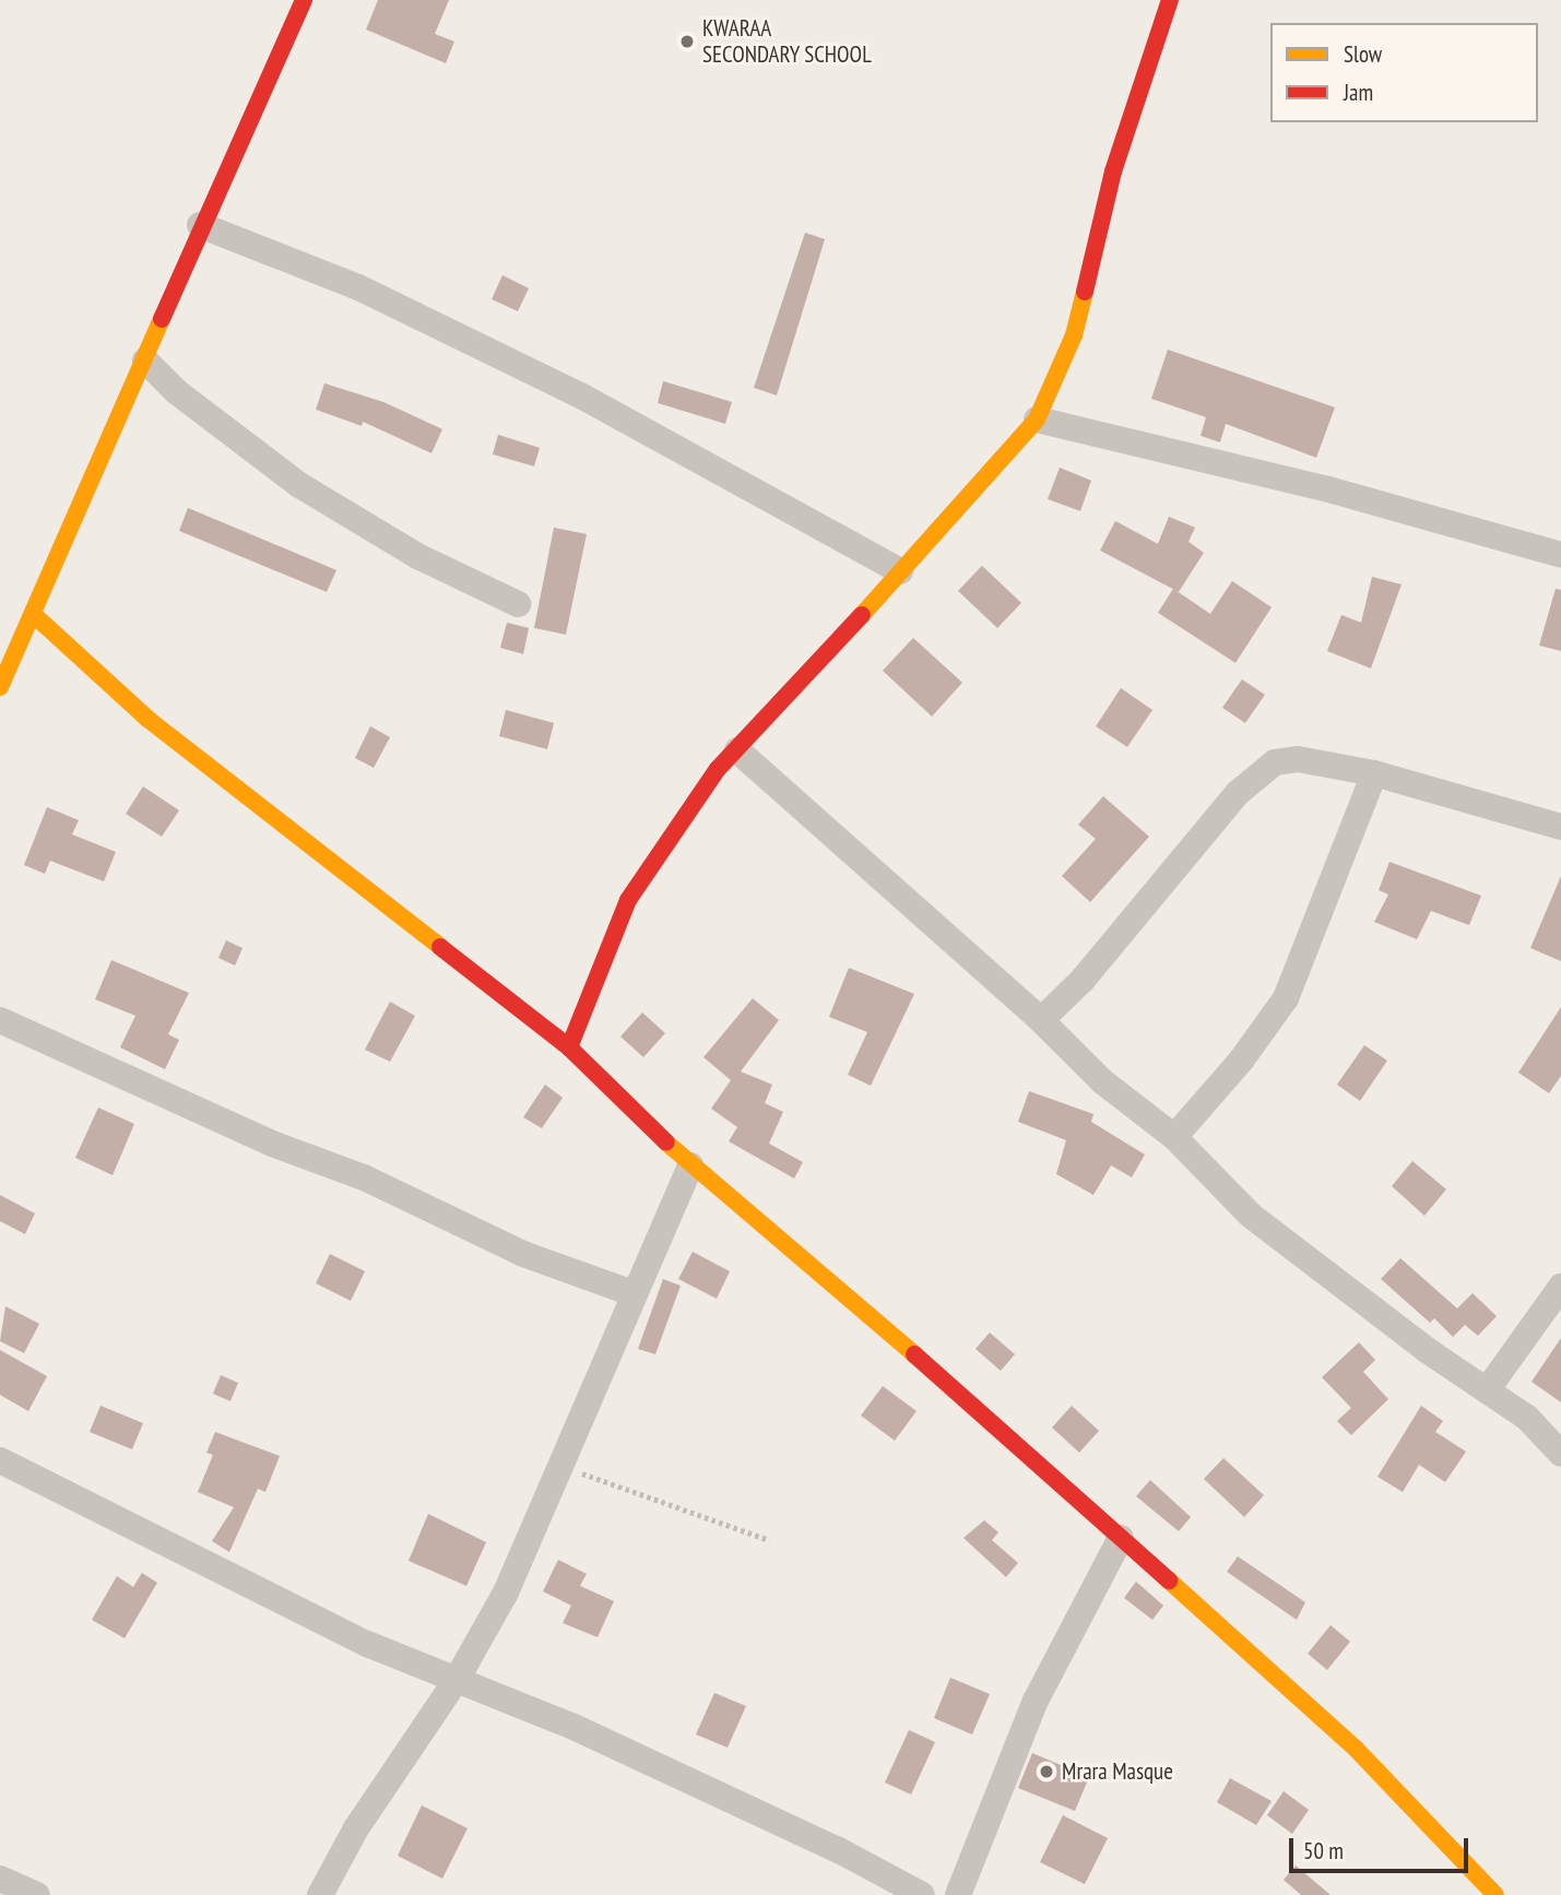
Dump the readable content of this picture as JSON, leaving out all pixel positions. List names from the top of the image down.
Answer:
{
  "places": ["KWARAA SECONDARY SCHOOL", "Mrara Masque"],
  "legend": ["Slow", "Jam"],
  "scale_bar": "50 m"
}
